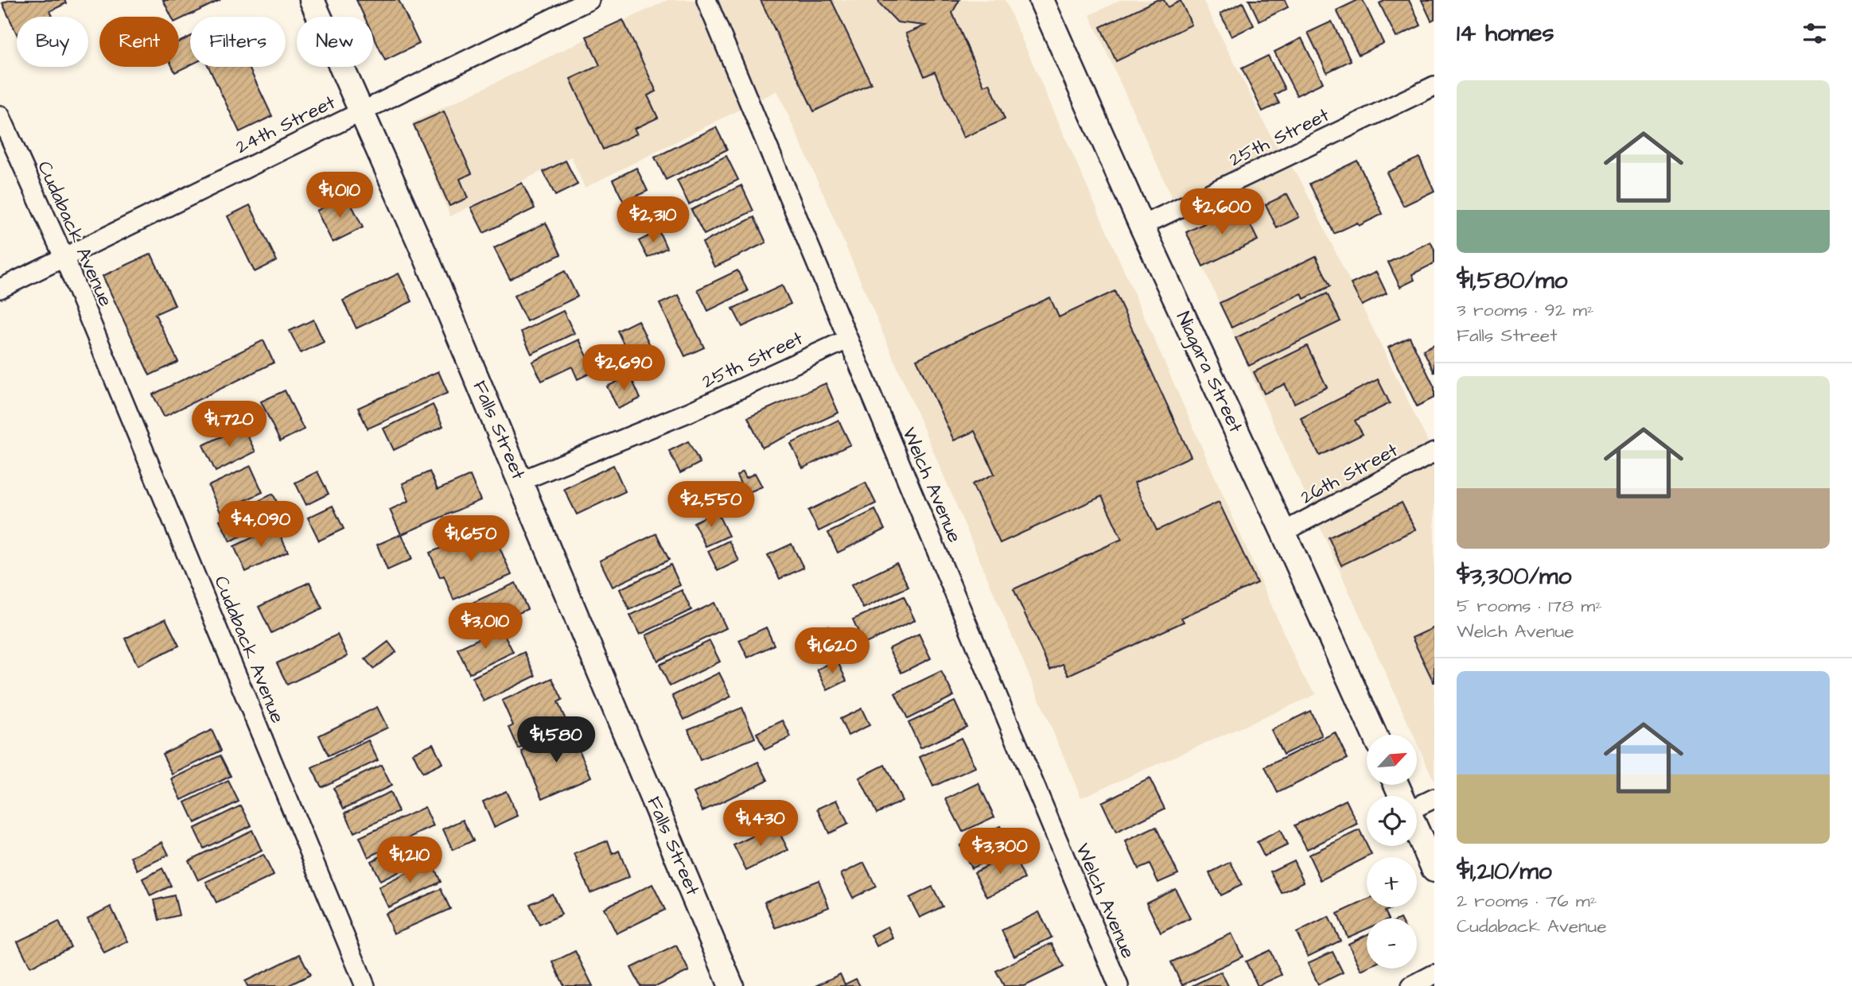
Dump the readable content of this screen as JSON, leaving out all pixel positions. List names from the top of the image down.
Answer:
{
  "streets": {
    "street": [
      "24th Street",
      "25th Street",
      "Cudaback Avenue",
      "Niagara Street",
      "Falls Street",
      "26th Street",
      "Welch Avenue"
    ]
  },
  "crossings": [
    ["24th Street", "Cudaback Avenue"],
    ["24th Street", "Falls Street"],
    ["25th Street", "Niagara Street"],
    ["25th Street", "Falls Street"],
    ["25th Street", "Welch Avenue"],
    ["Niagara Street", "26th Street"]
  ],
  "north": "top right",
  "page": {
    "heading": "14 homes",
    "chip": [
      "Buy",
      "Rent",
      "Filters",
      "New"
    ],
    "list": [
      {
        "name": "$1,580/mo",
        "note": "3 rooms · 92 m² · Falls Street"
      },
      {
        "name": "$3,300/mo",
        "note": "5 rooms · 178 m² · Welch Avenue"
      },
      {
        "name": "$1,210/mo",
        "note": "2 rooms · 76 m² · Cudaback Avenue"
      }
    ],
    "price": [
      "$1,010",
      "$2,600",
      "$2,310",
      "$2,690",
      "$1,720",
      "$2,550",
      "$4,090",
      "$1,650",
      "$3,010",
      "$1,620",
      "$1,580",
      "$1,430",
      "$3,300",
      "$1,210"
    ],
    "map_buttons": ["+", "−"]
  }
}
